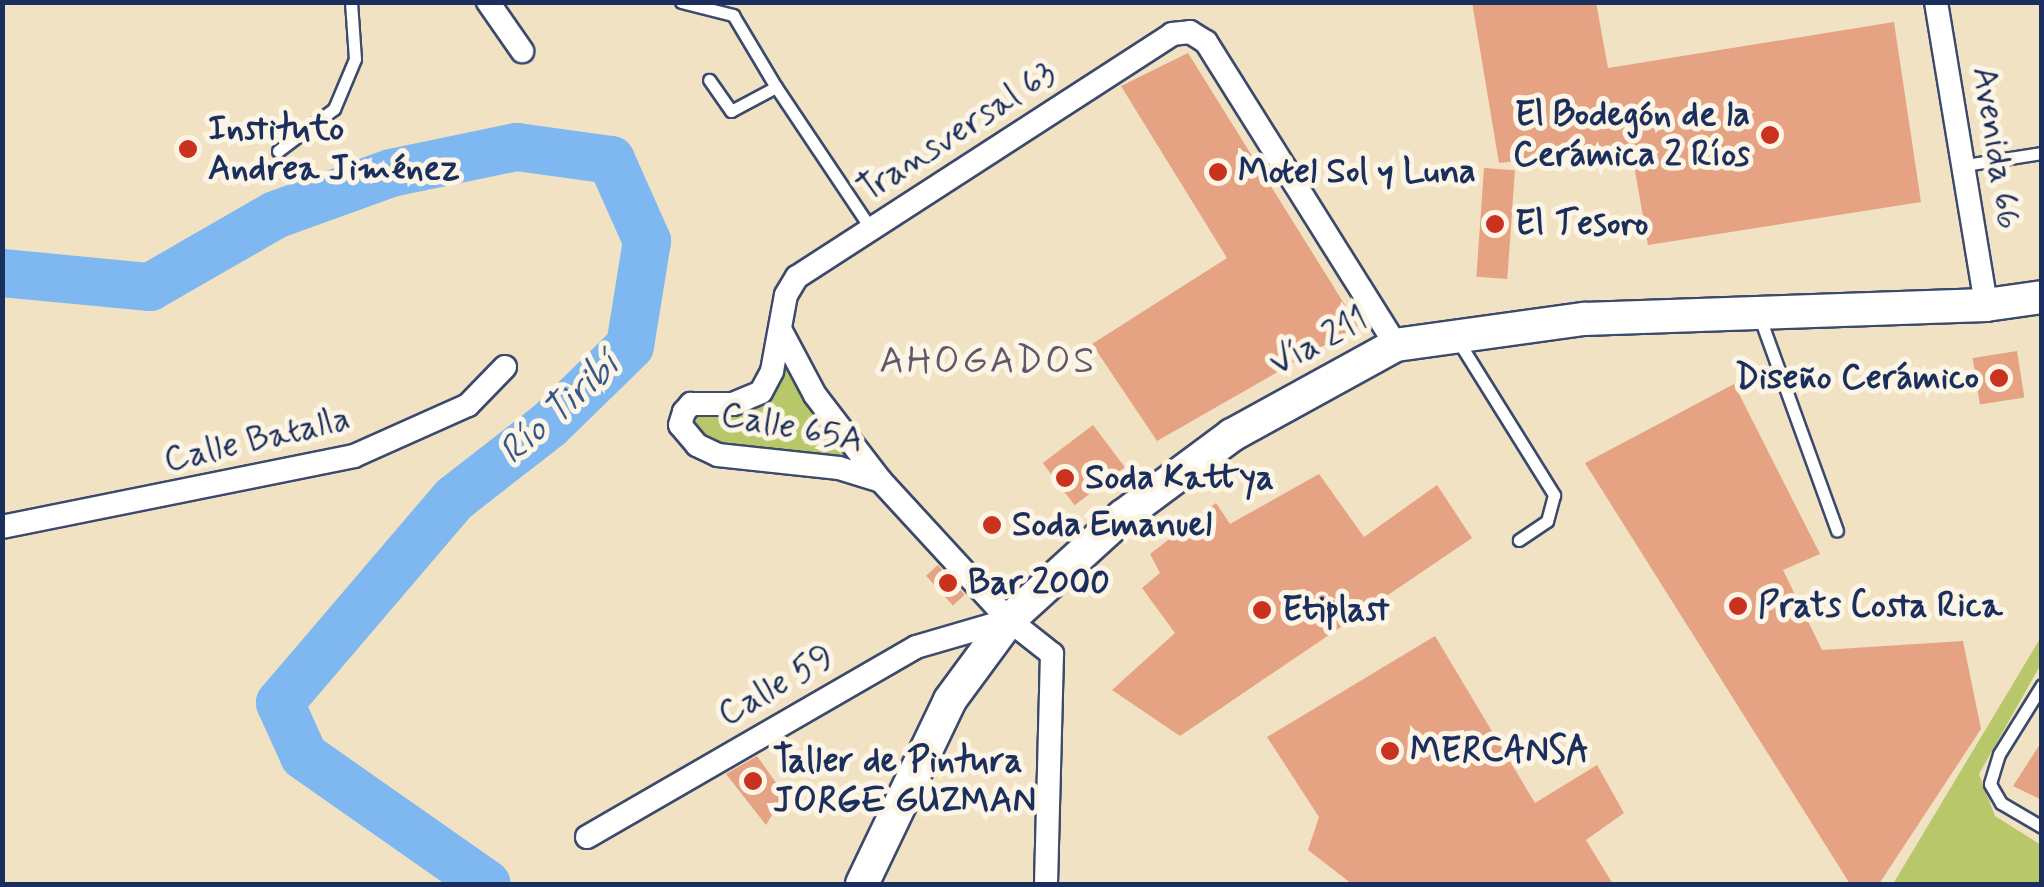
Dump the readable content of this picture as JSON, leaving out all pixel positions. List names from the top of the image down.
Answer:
{
  "streets": {
    "main road": ["Vía 211"],
    "street": [
      "Transversal 63",
      "Avenida 66",
      "Calle 65A",
      "Calle Batalla",
      "Calle 59"
    ]
  },
  "crossings": [
    ["Transversal 63", "Vía 211"],
    ["Transversal 63", "Calle 65A"],
    ["Avenida 66", "Vía 211"],
    ["Vía 211", "Calle 59"]
  ],
  "districts": ["AHOGADOS"],
  "water": ["Río Tiribí"],
  "places": [
    "El Bodegón de la Cerámica 2 Ríos",
    "Instituto Andrea Jiménez",
    "Motel Sol y Luna",
    "El Tesoro",
    "Diseño Cerámico",
    "Soda Kattya",
    "Soda Emanuel",
    "Bar 2000",
    "Prats Costa Rica",
    "Etiplast",
    "MERCANSA",
    "Taller de Pintura JORGE GUZMAN"
  ]
}
